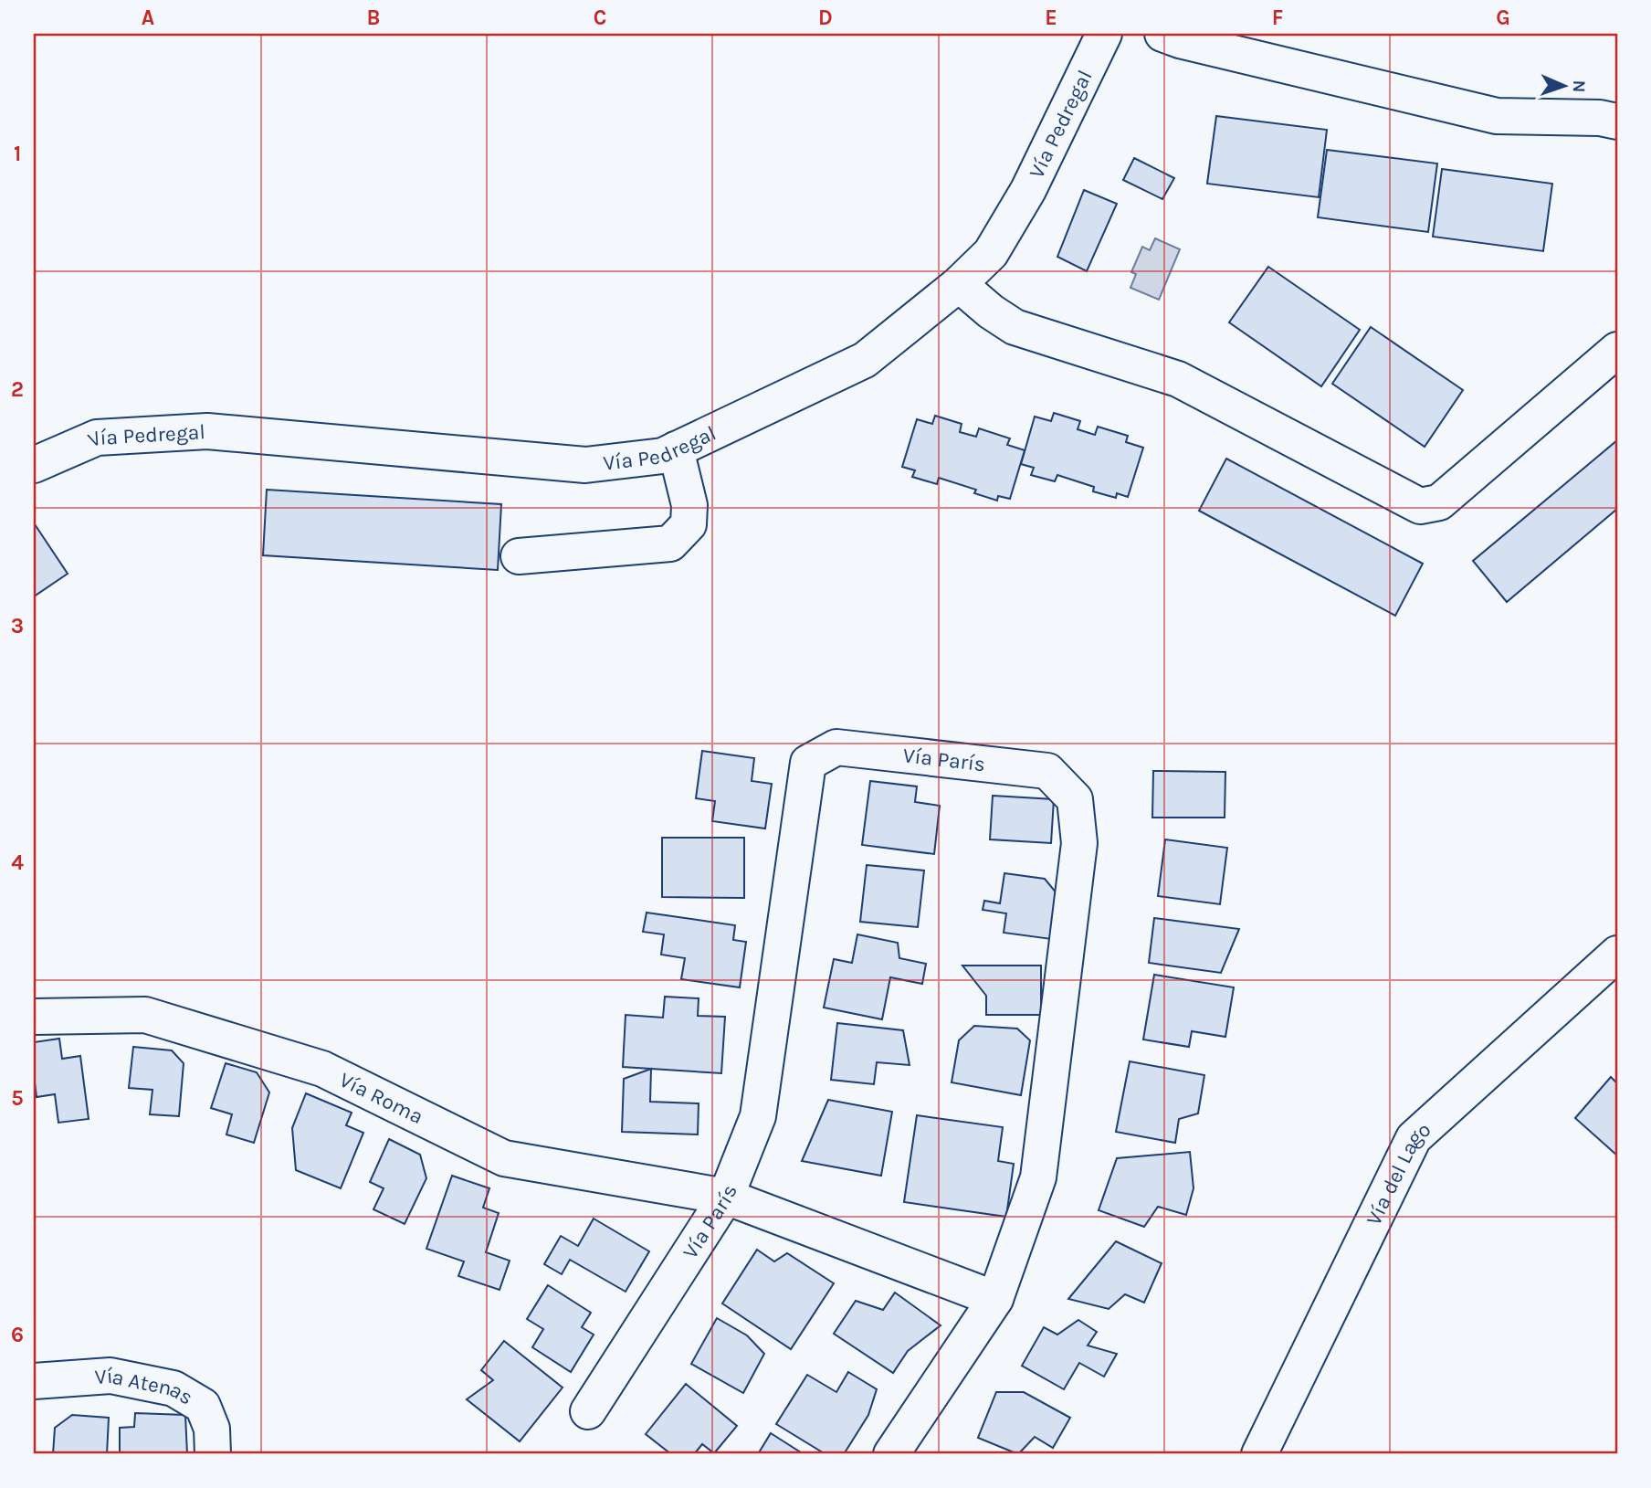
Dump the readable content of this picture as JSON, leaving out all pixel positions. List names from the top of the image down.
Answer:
{
  "streets": {
    "street": [
      "Vía Pedregal",
      "Vía París",
      "Vía Roma",
      "Vía del Lago",
      "Vía Atenas"
    ]
  },
  "crossings": [
    ["Vía París", "Vía Roma"]
  ],
  "north": "right",
  "grid": {
    "columns": [
      "A",
      "B",
      "C",
      "D",
      "E",
      "F",
      "G"
    ],
    "rows": [
      "1",
      "2",
      "3",
      "4",
      "5",
      "6"
    ]
  }
}
